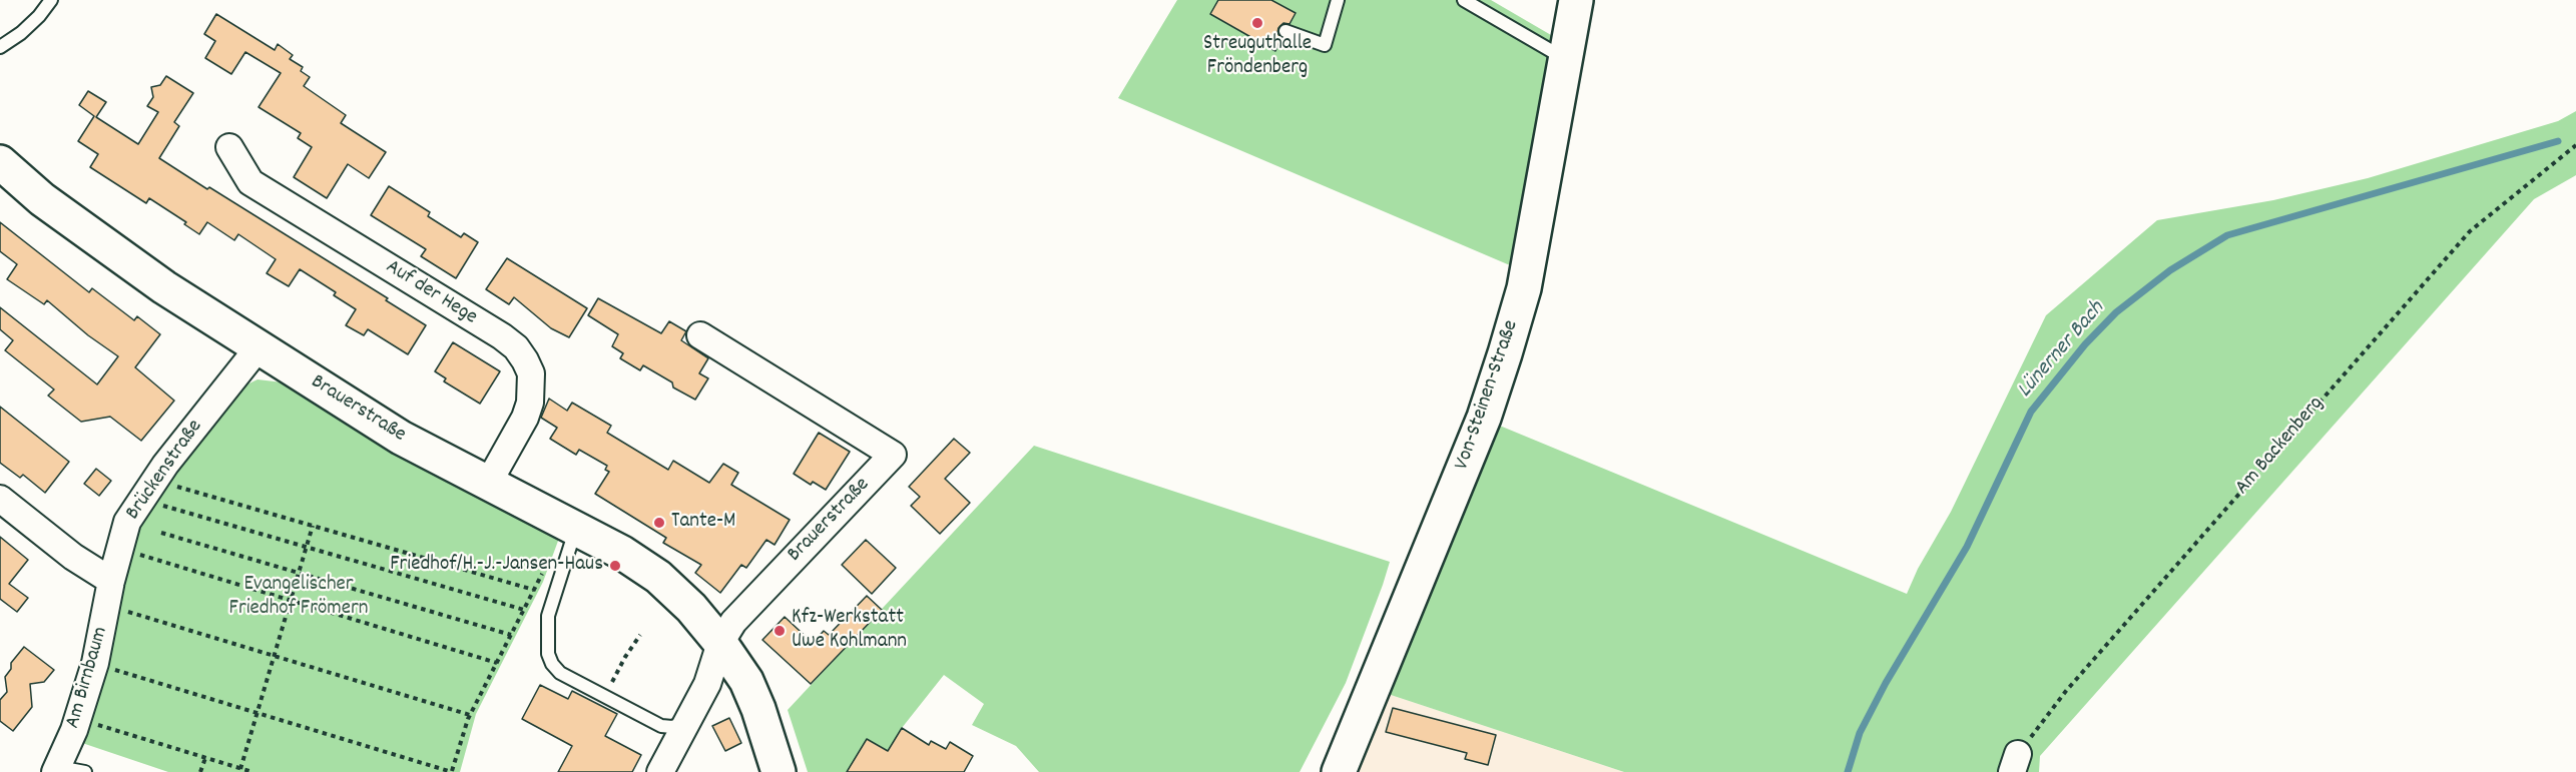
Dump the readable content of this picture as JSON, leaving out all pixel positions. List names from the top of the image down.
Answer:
{
  "streets": {
    "main road": ["Von-Steinen-Straße", "Brauerstraße"],
    "street": ["Auf der Hege", "Brückenstraße", "Am Birnbaum"],
    "path": ["Am Backenberg"]
  },
  "crossings": [
    ["Auf der Hege", "Brauerstraße"],
    ["Brauerstraße", "Brückenstraße"],
    ["Brückenstraße", "Am Birnbaum"]
  ],
  "water": ["Lünerner Bach"],
  "parks": ["Evangelischer Friedhof Frömern"],
  "places": [
    "Streuguthalle Fröndenberg",
    "Tante-M",
    "Friedhof/H.-J.-Jansen-Haus",
    "Kfz-Werkstatt Uwe Kohlmann"
  ]
}
